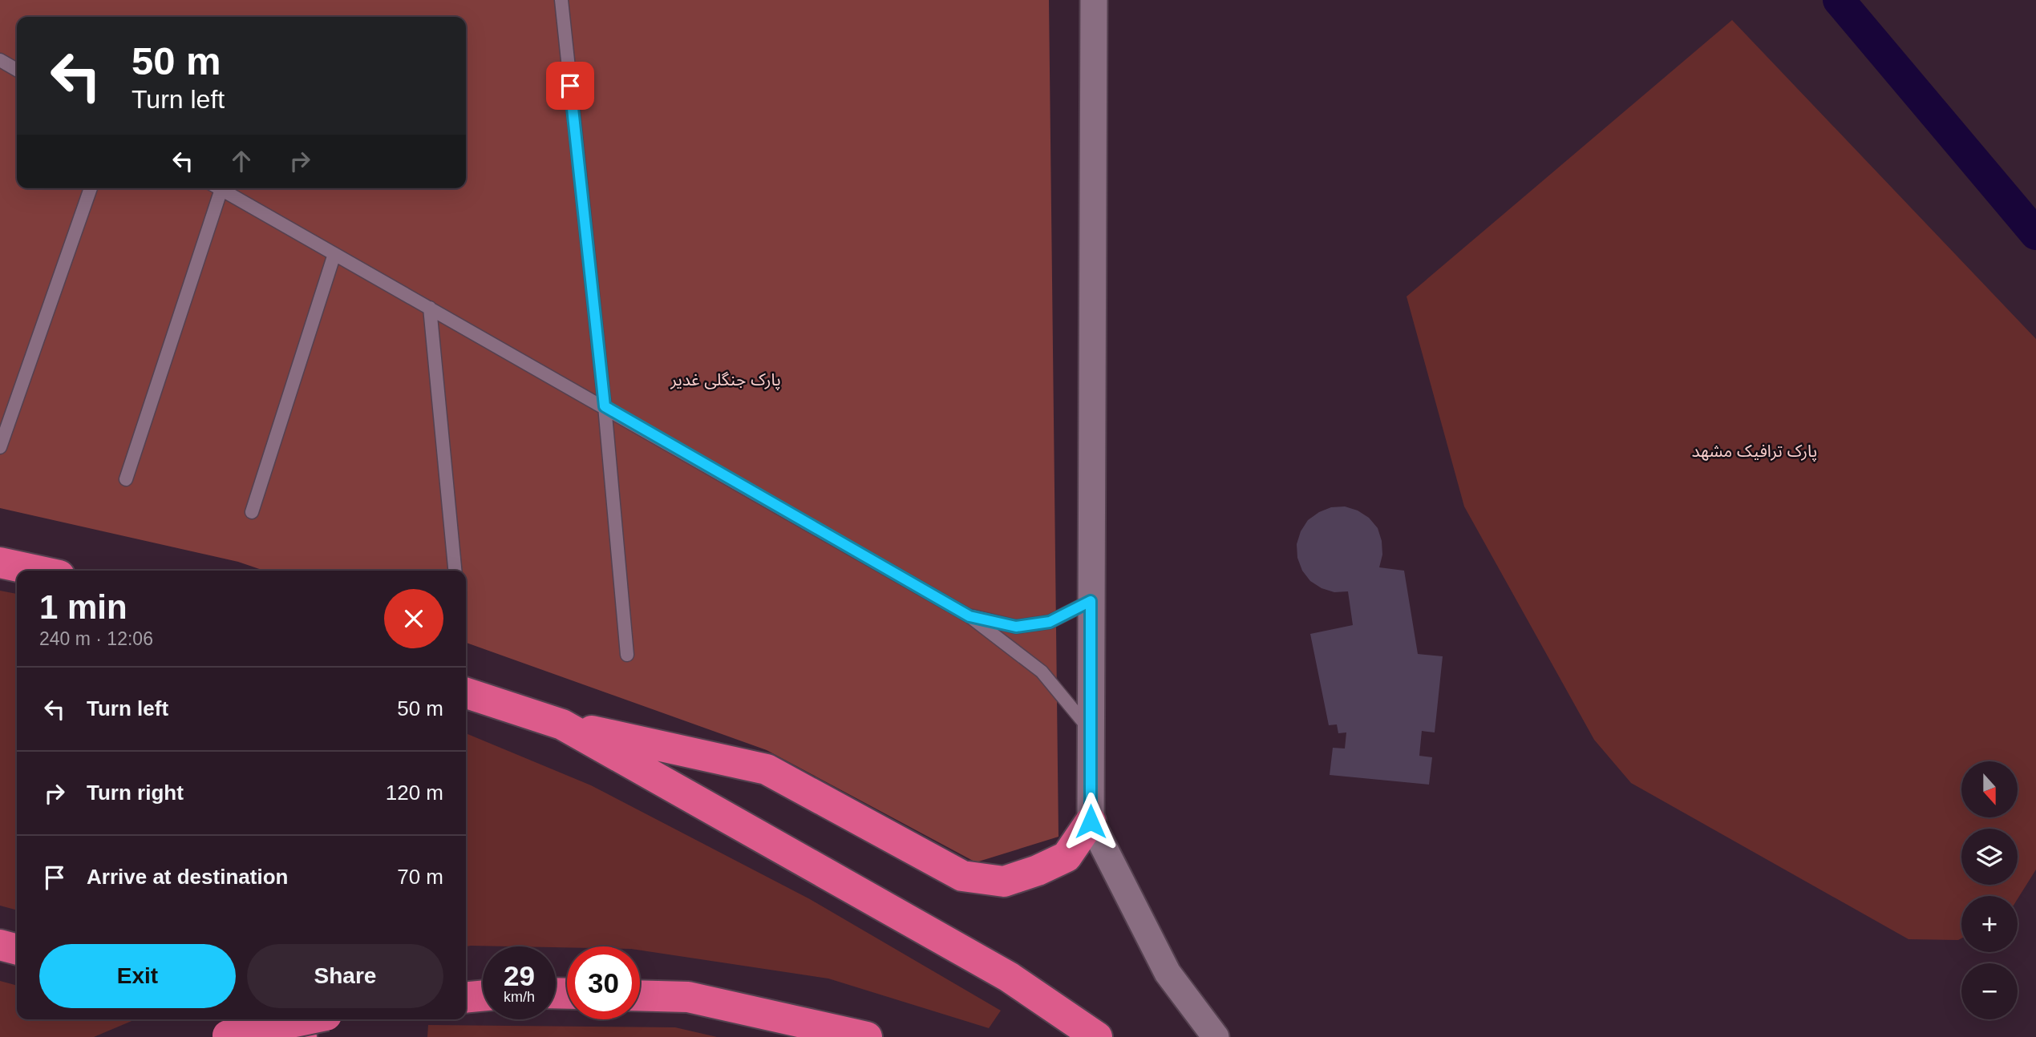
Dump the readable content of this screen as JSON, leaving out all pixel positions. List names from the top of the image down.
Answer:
{
  "parks": ["پارک جنگلی غدیر", "پارک ترافیک مشهد"],
  "north": "bottom",
  "page": {
    "turn": ["50 m", "Turn left"],
    "heading": ["1 min", "240 m · 12:06"],
    "list": [
      {
        "name": "Turn left",
        "value": "50 m"
      },
      {
        "name": "Turn right",
        "value": "120 m"
      },
      {
        "name": "Arrive at destination",
        "value": "70 m"
      }
    ],
    "map_buttons": ["+", "−"],
    "buttons": ["Exit", "Share"],
    "speed": "29 km/h",
    "limit": "30"
  }
}
